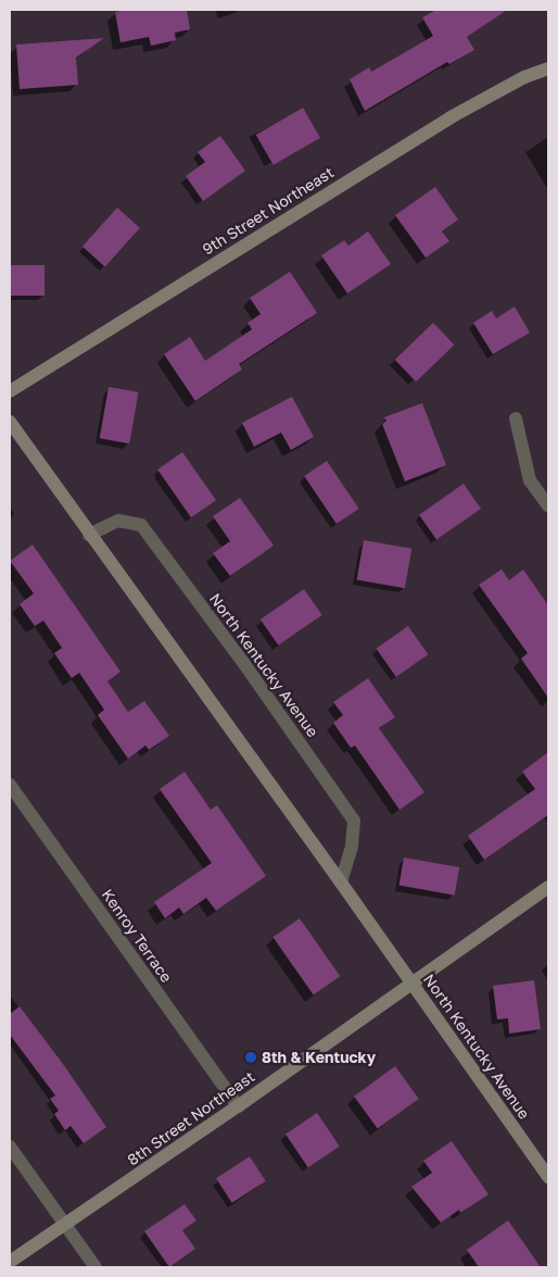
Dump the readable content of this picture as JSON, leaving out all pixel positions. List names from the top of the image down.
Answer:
{
  "streets": {
    "street": [
      "9th Street Northeast",
      "North Kentucky Avenue",
      "Kenroy Terrace",
      "8th Street Northeast"
    ]
  },
  "crossings": [
    ["North Kentucky Avenue", "8th Street Northeast"],
    ["Kenroy Terrace", "8th Street Northeast"]
  ],
  "places": ["8th & Kentucky"]
}
